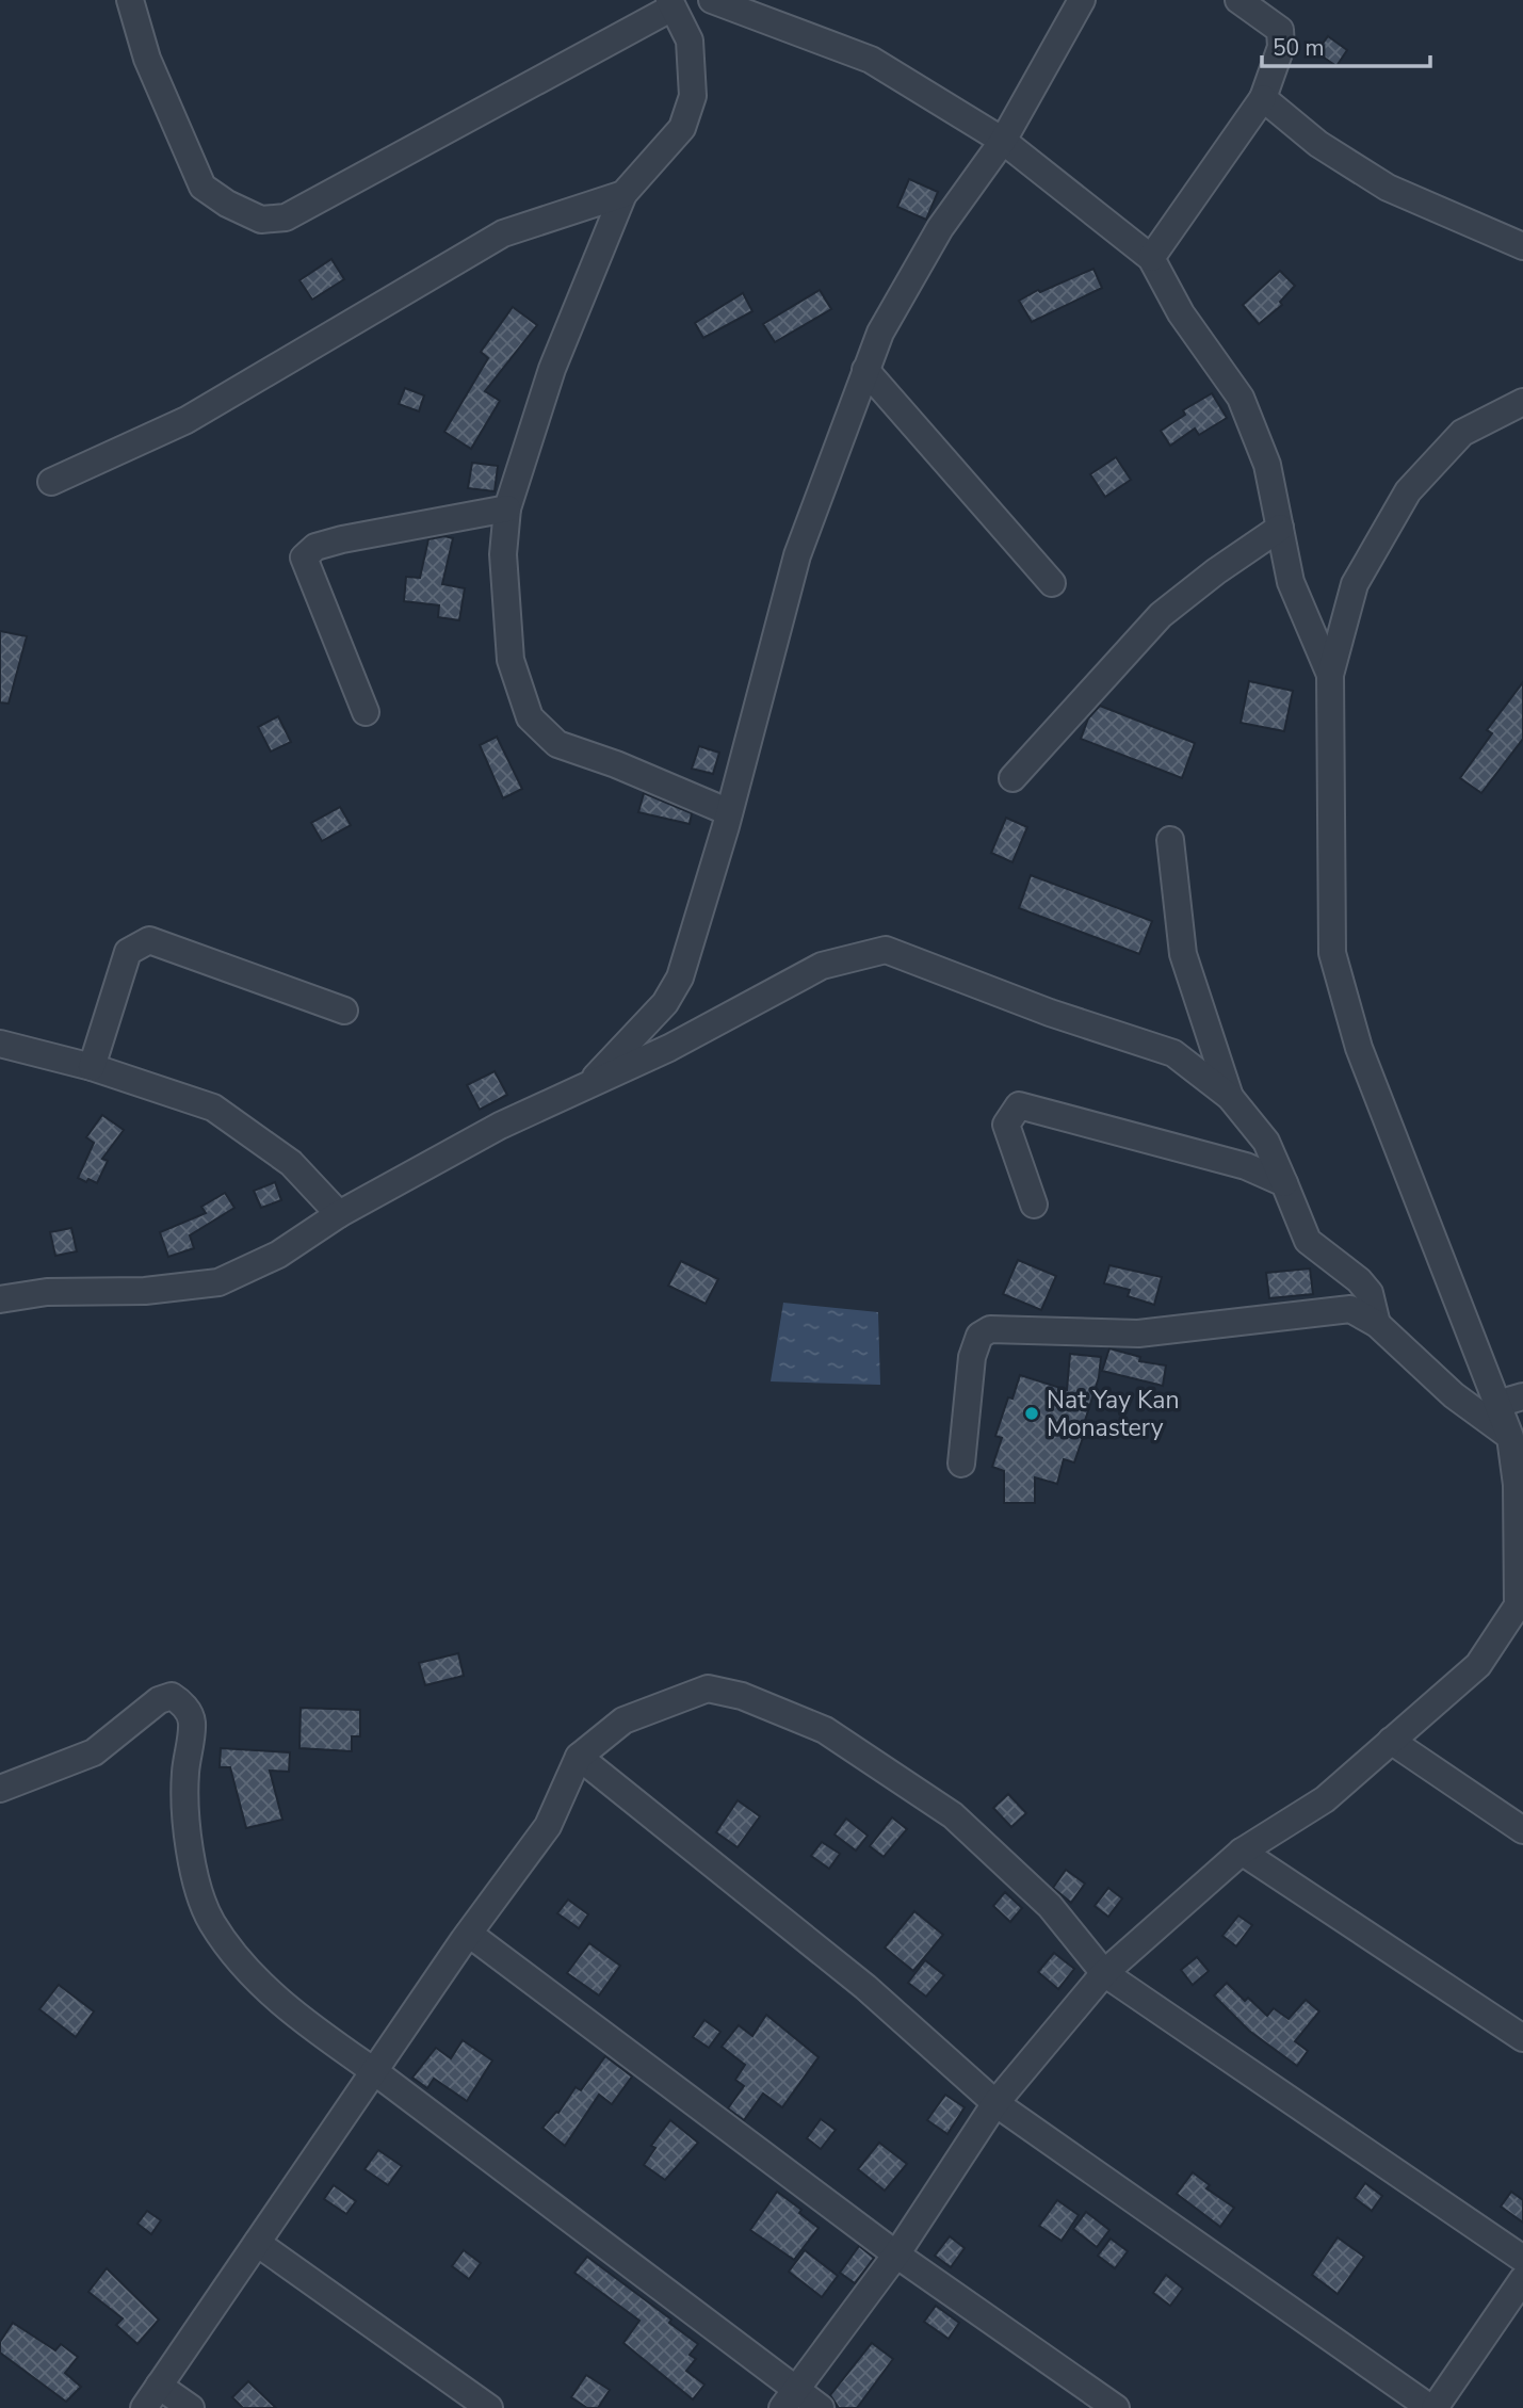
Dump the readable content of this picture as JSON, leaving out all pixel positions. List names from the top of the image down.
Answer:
{
  "places": ["Nat Yay Kan Monastery"],
  "scale_bar": "50 m"
}
